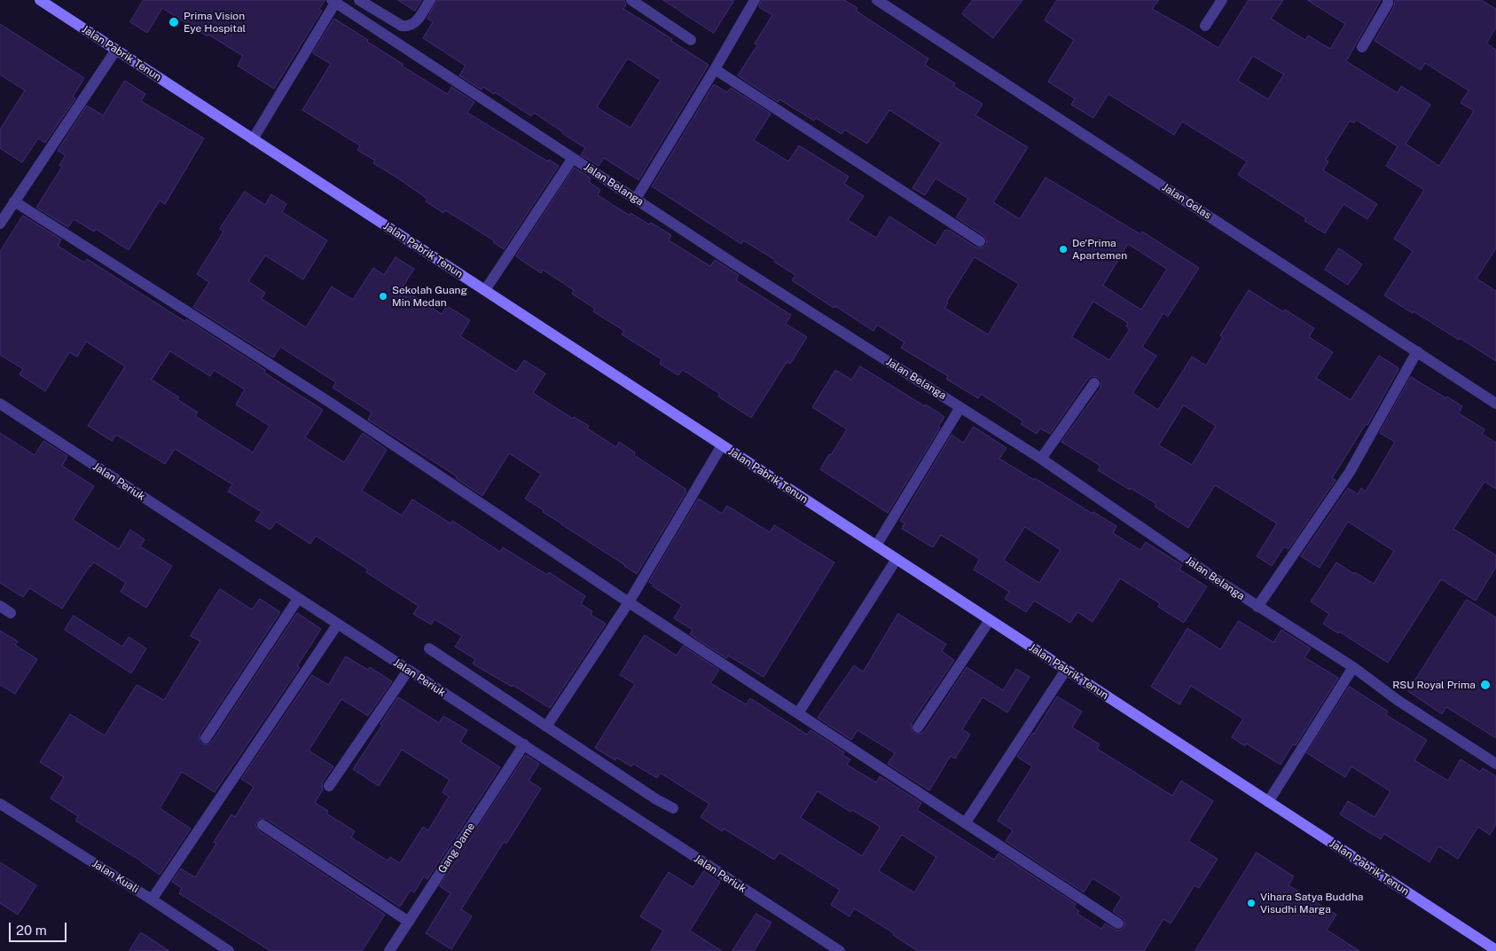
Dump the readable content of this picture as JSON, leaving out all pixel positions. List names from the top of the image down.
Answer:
{
  "streets": {
    "street": [
      "Jalan Pabrik Tenun",
      "Jalan Belanga",
      "Jalan Gelas",
      "Jalan Periuk",
      "Gang Dame",
      "Jalan Kuali"
    ]
  },
  "crossings": [
    ["Jalan Periuk", "Gang Dame"]
  ],
  "places": [
    "Prima Vision Eye Hospital",
    "De'Prima Apartemen",
    "Sekolah Guang Min Medan",
    "RSU Royal Prima",
    "Vihara Satya Buddha Visudhi Marga"
  ],
  "scale_bar": "20 m"
}
